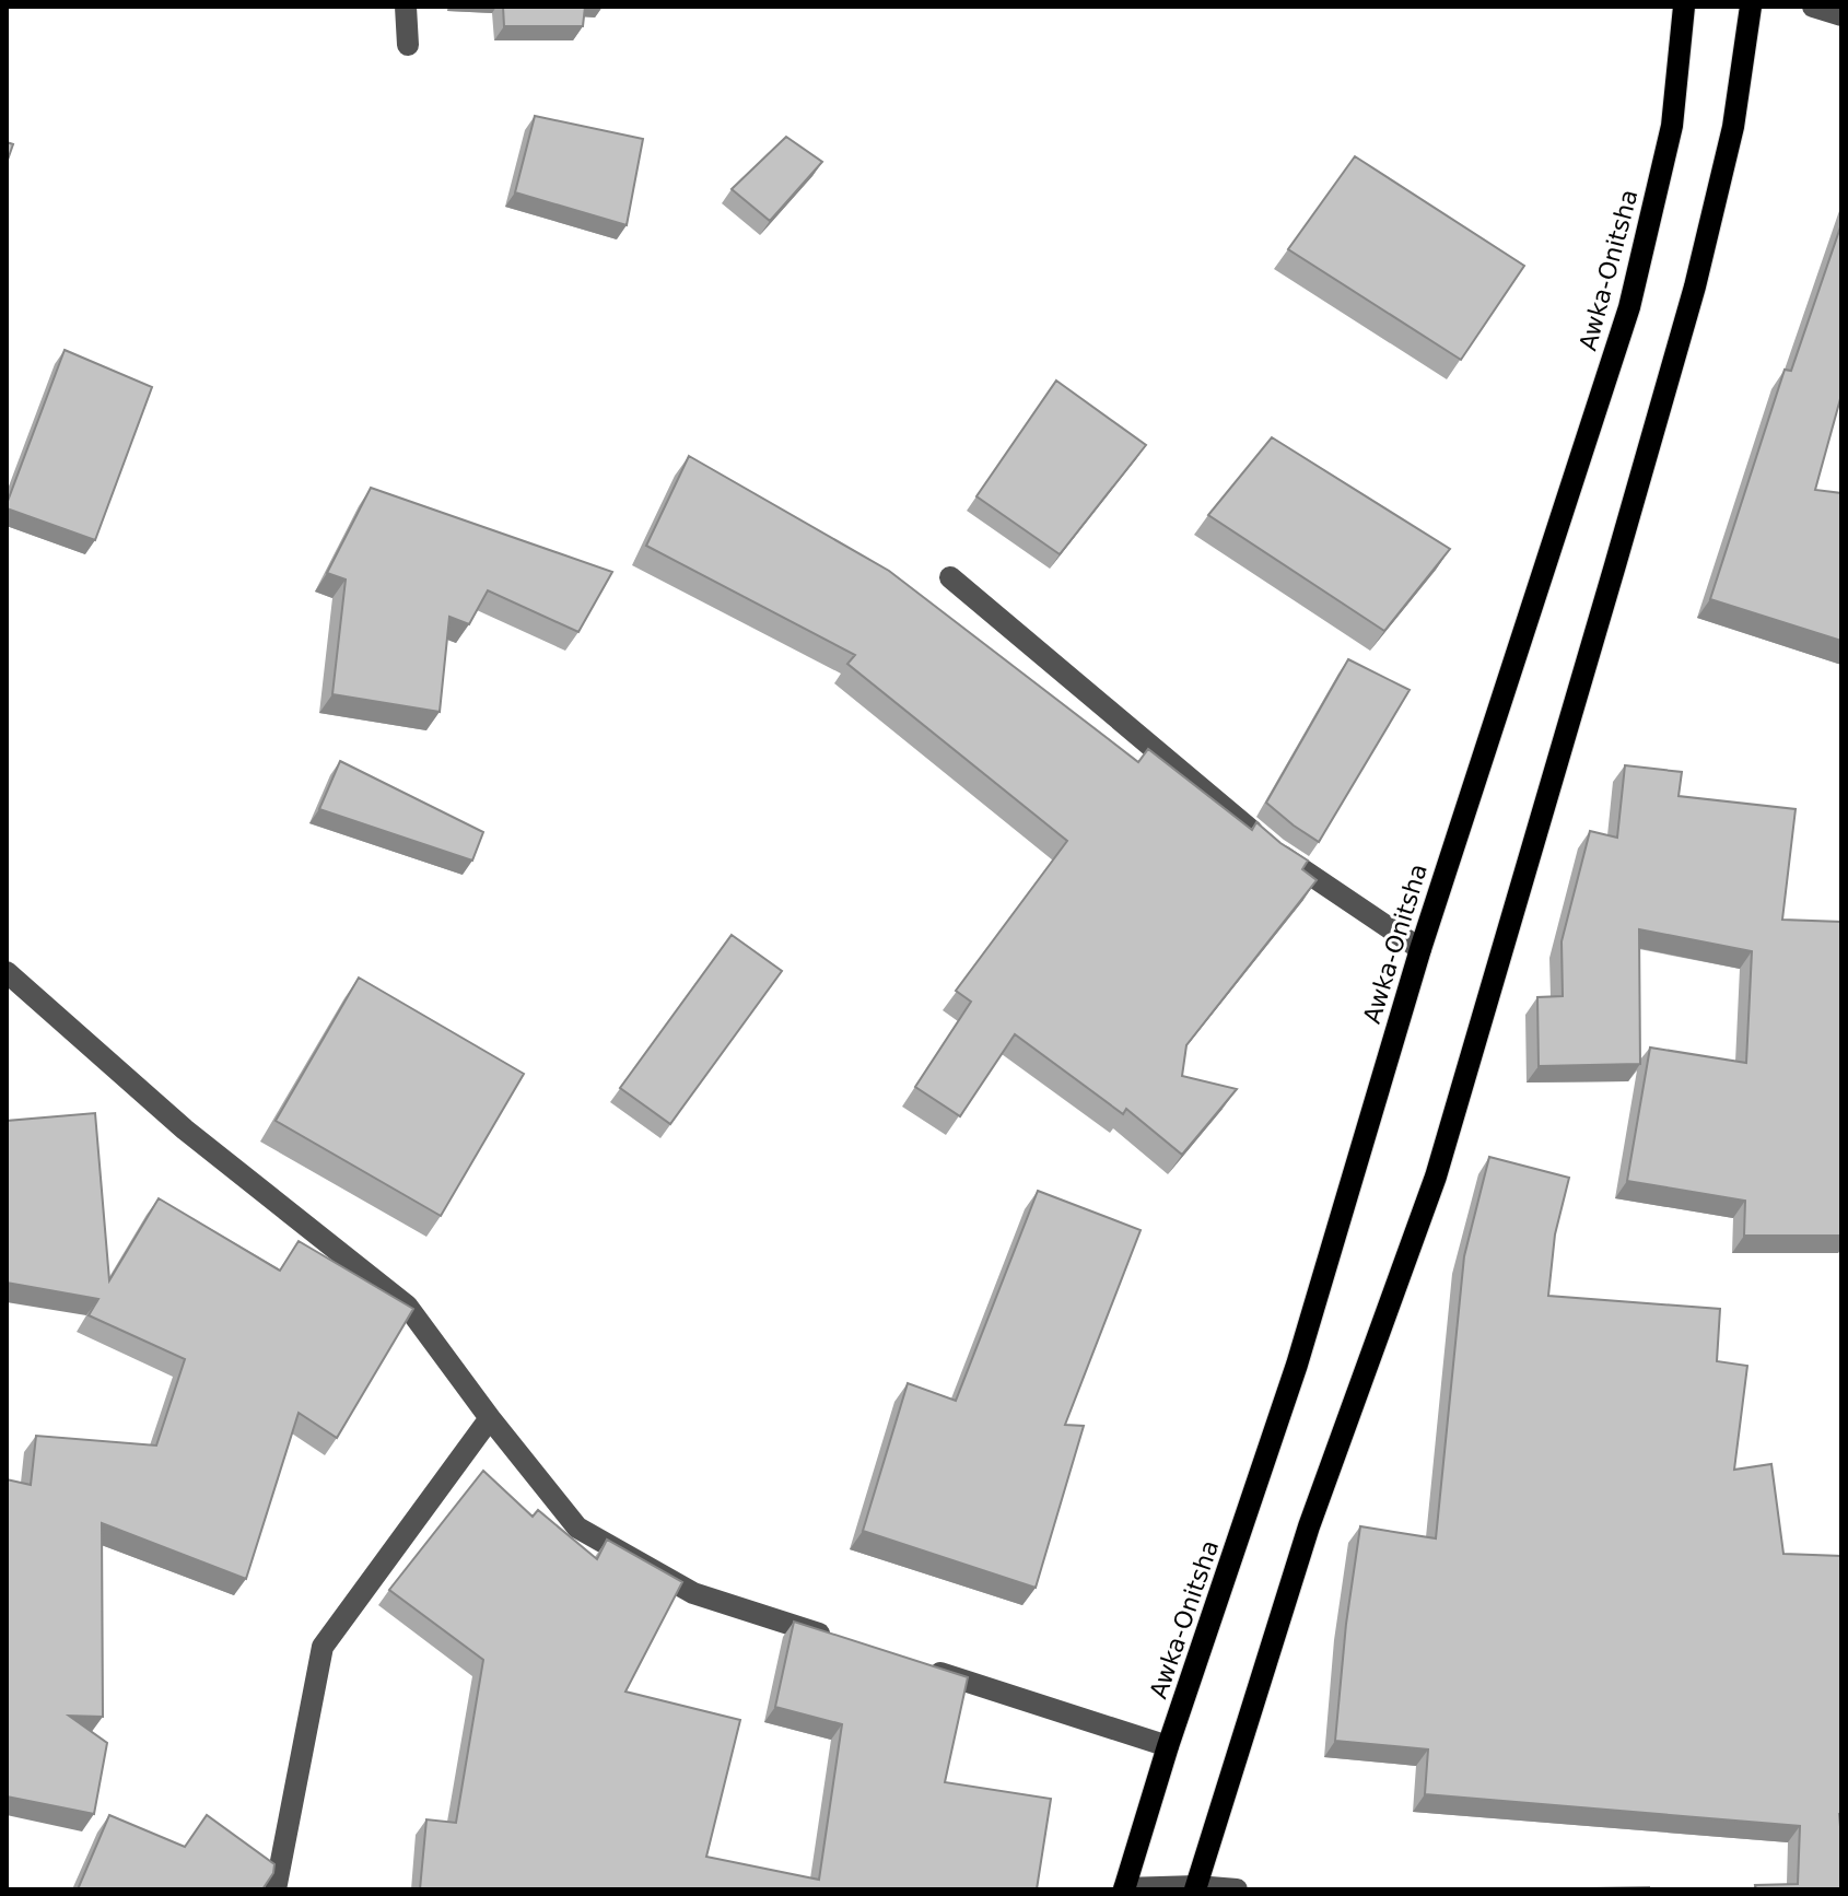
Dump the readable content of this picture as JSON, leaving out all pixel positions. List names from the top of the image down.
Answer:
{
  "streets": {
    "main road": ["Awka-Onitsha"]
  }
}
